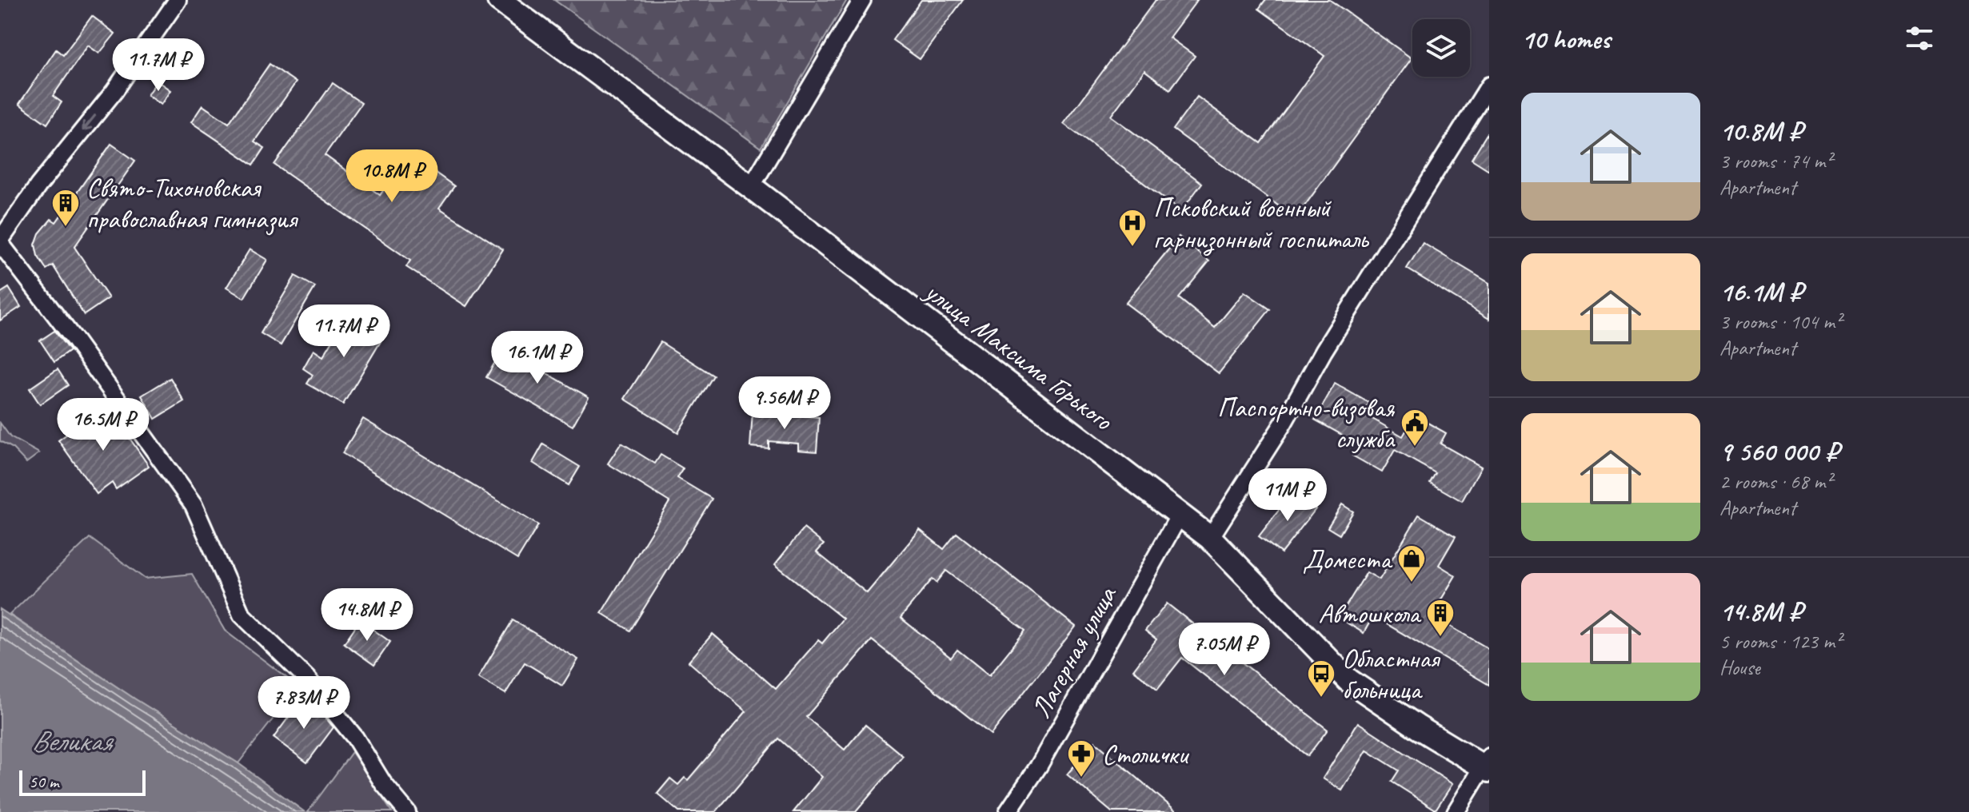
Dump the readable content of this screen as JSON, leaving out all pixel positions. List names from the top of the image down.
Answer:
{
  "streets": {
    "main road": ["улица Максима Горького"],
    "street": ["Лагерная улица"]
  },
  "crossings": [
    ["улица Максима Горького", "Лагерная улица"]
  ],
  "water": ["Великая"],
  "places": {
    "building": ["Свято-Тихоновская православная гимназия", "Автошкола"],
    "hospital": ["Псковский военный гарнизонный госпиталь"],
    "public building": ["Паспортно-визовая служба"],
    "shop": ["Доместа"],
    "bus stop": ["Областная больница"],
    "pharmacy": ["Столички"]
  },
  "scale_bar": "50 m",
  "page": {
    "heading": "10 homes",
    "price": [
      "11.7M ₽",
      "10.8M ₽",
      "11.7M ₽",
      "16.1M ₽",
      "9.56M ₽",
      "16.5M ₽",
      "11M ₽",
      "14.8M ₽",
      "7.05M ₽",
      "7.83M ₽"
    ],
    "list": [
      {
        "name": "10.8M ₽",
        "note": "3 rooms · 74 m² · Apartment"
      },
      {
        "name": "16.1M ₽",
        "note": "3 rooms · 104 m² · Apartment"
      },
      {
        "name": "9 560 000 ₽",
        "note": "2 rooms · 68 m² · Apartment"
      },
      {
        "name": "14.8M ₽",
        "note": "5 rooms · 123 m² · House"
      }
    ],
    "scale": "50 m"
  }
}
